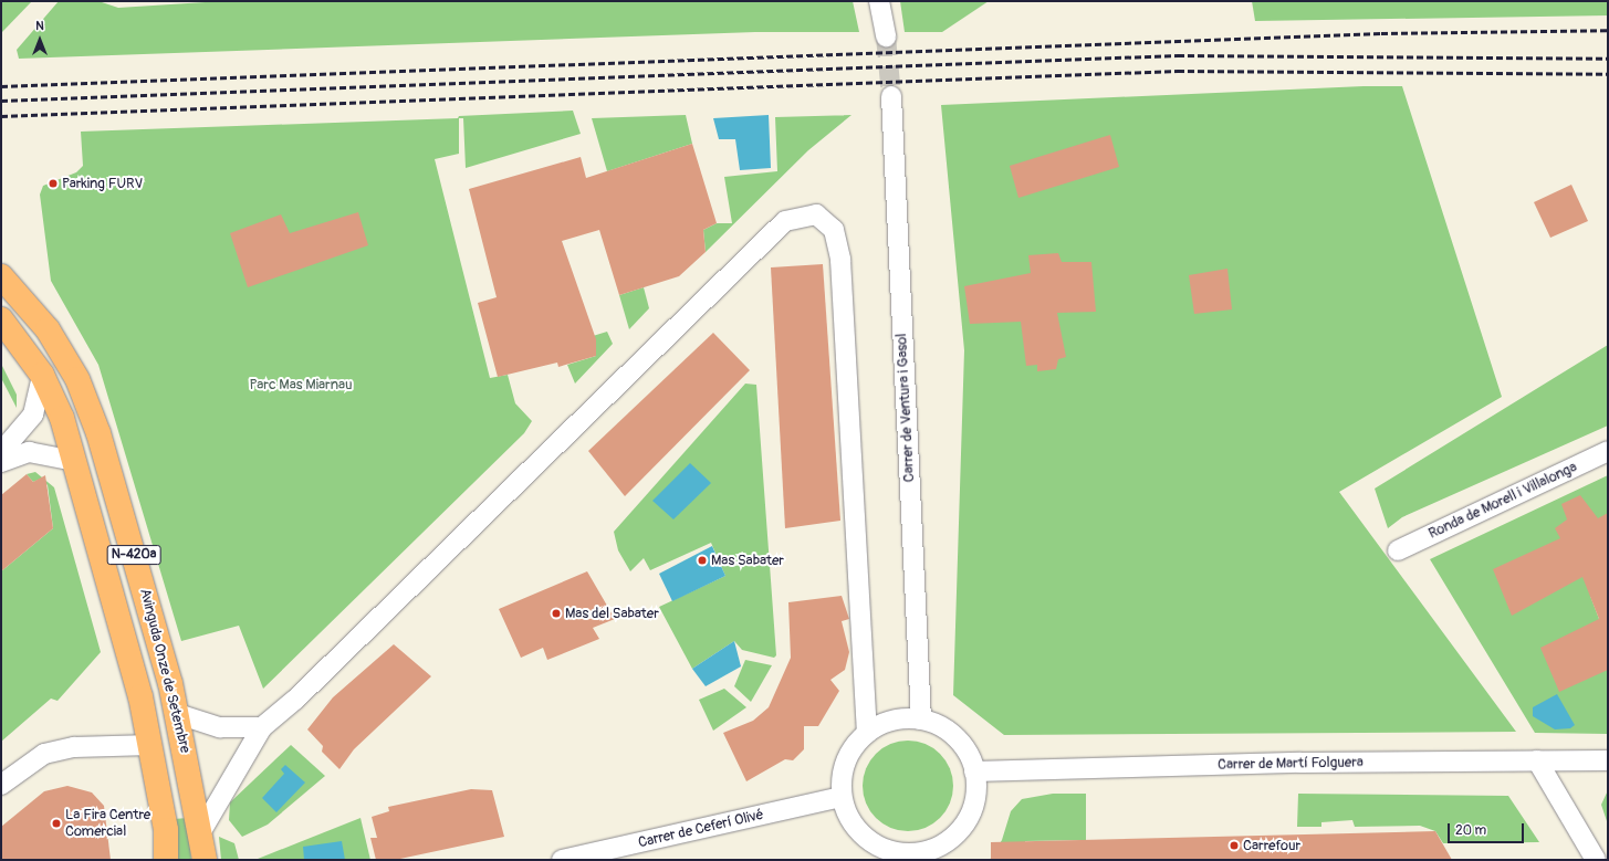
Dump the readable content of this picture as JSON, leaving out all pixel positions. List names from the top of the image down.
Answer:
{
  "streets": {
    "main road": ["N-420a", "Avinguda Onze de Setembre"],
    "street": [
      "Carrer de Ventura i Gasol",
      "Ronda de Morell i Villalonga",
      "Carrer de Martí Folguera",
      "Carrer de Ceferí Olivé"
    ]
  },
  "crossings": [
    ["Carrer de Ventura i Gasol", "Carrer de Martí Folguera"],
    ["Carrer de Ventura i Gasol", "Carrer de Ceferí Olivé"],
    ["Carrer de Martí Folguera", "Carrer de Ceferí Olivé"]
  ],
  "parks": ["Parc Mas Miarnau"],
  "places": [
    "Parking FURV",
    "Mas Sabater",
    "Mas del Sabater",
    "La Fira Centre Comercial",
    "Carrefour"
  ],
  "scale_bar": "20 m",
  "north": "top"
}
